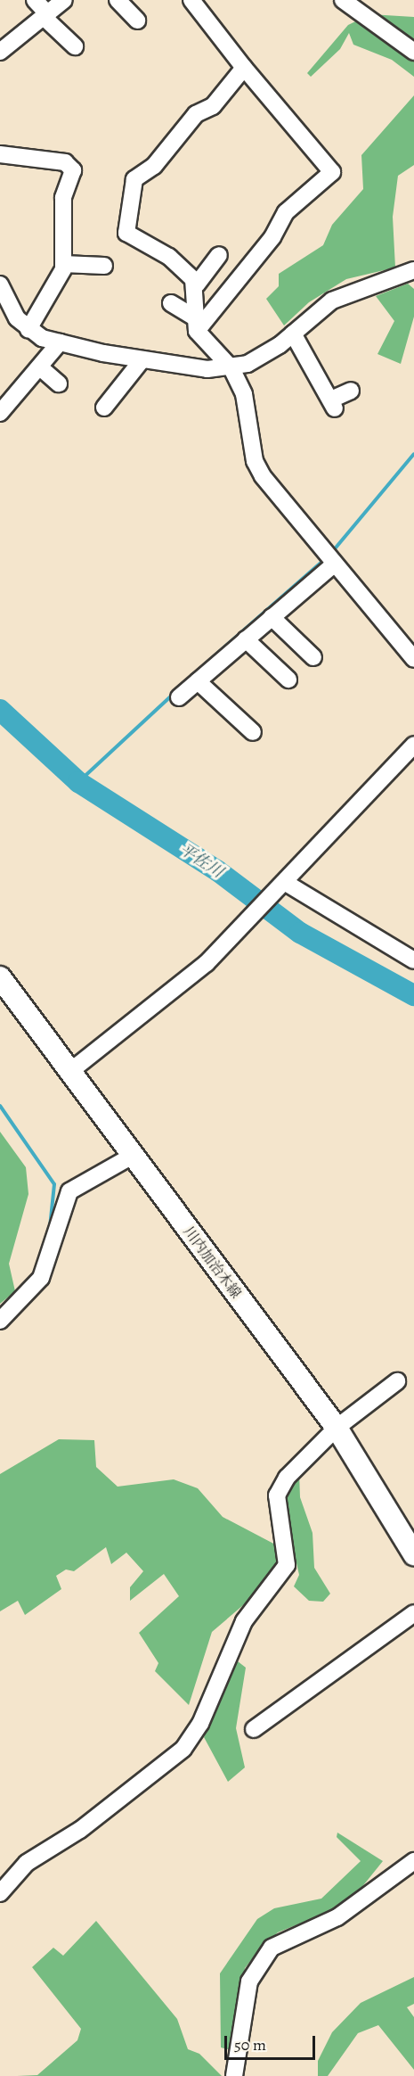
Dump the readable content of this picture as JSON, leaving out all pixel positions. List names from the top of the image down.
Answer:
{
  "streets": {
    "main road": ["川内加治木線"]
  },
  "water": ["平佐川"],
  "scale_bar": "50 m"
}
